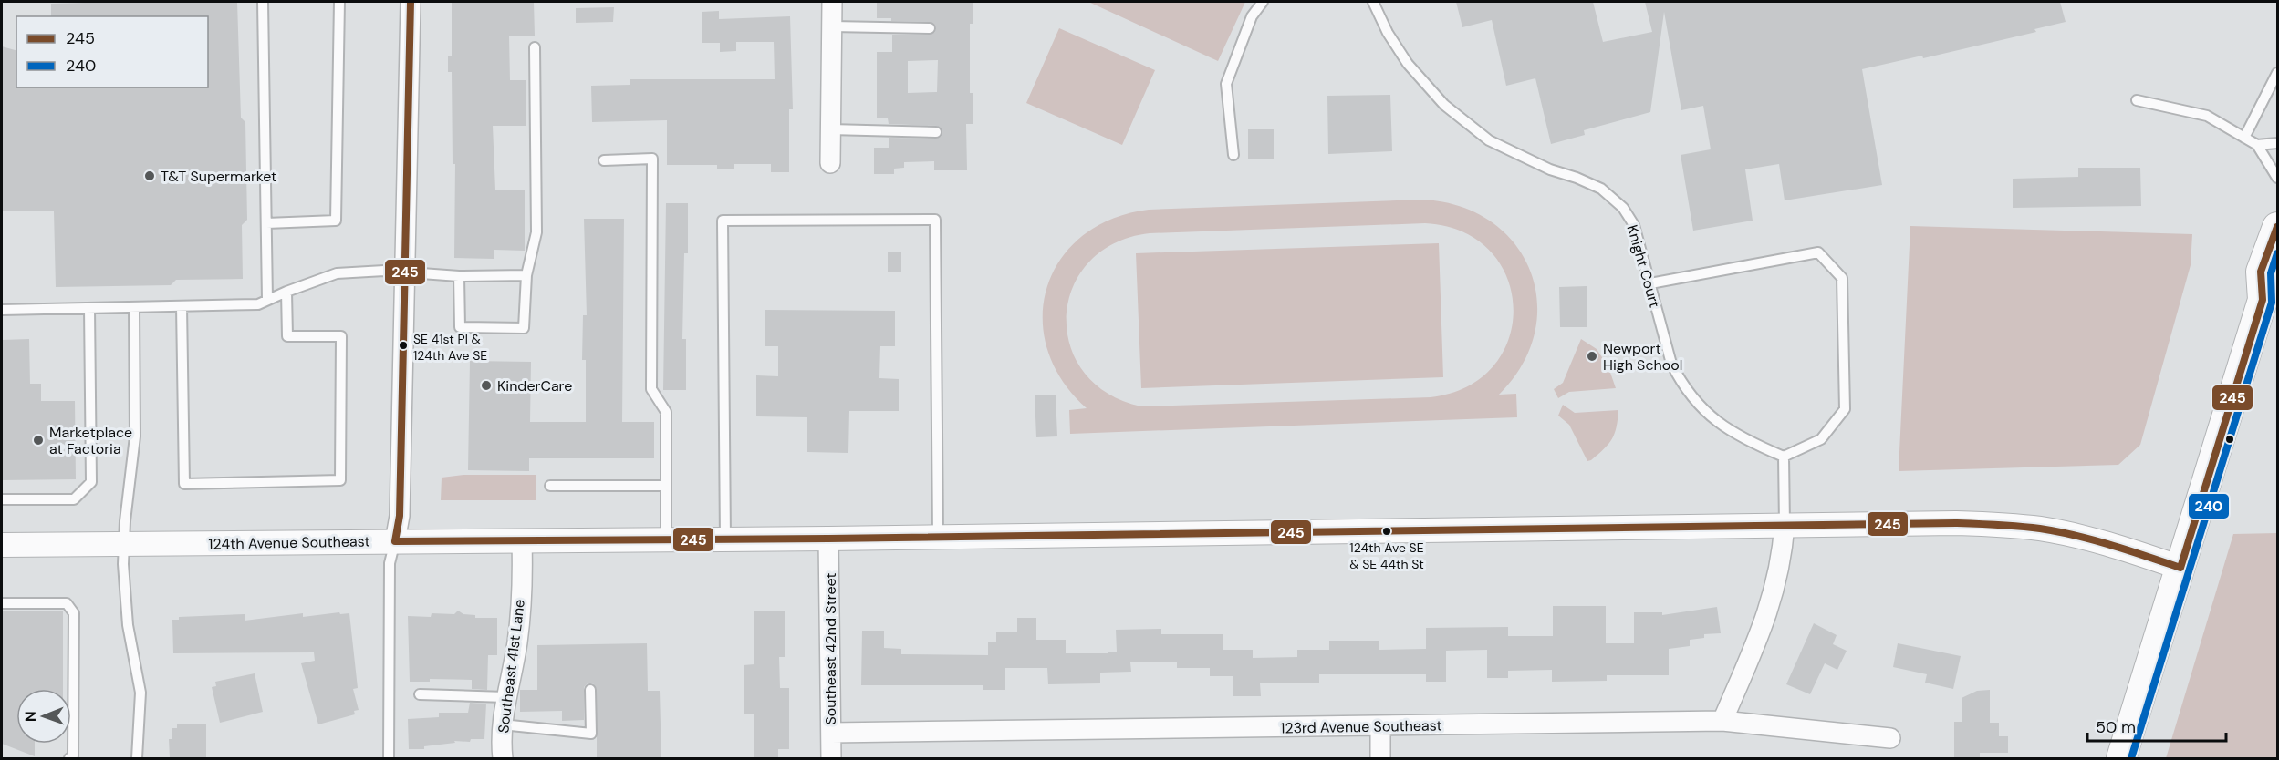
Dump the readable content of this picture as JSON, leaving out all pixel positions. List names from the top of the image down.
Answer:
{
  "streets": {
    "street": [
      "124th Avenue Southeast",
      "Southeast 42nd Street",
      "Southeast 41st Lane",
      "123rd Avenue Southeast"
    ],
    "lane": ["Knight Court"]
  },
  "crossings": [
    ["124th Avenue Southeast", "Southeast 42nd Street"],
    ["124th Avenue Southeast", "Southeast 41st Lane"],
    ["Southeast 42nd Street", "123rd Avenue Southeast"]
  ],
  "places": [
    "T&T Supermarket",
    "SE 41st Pl & 124th Ave SE",
    "Newport High School",
    "KinderCare",
    "Marketplace at Factoria",
    "124th Ave SE & SE 44th St"
  ],
  "lines": ["transit line 245", "transit line 240"],
  "legend": ["245", "240"],
  "scale_bar": "50 m",
  "north": "left"
}
